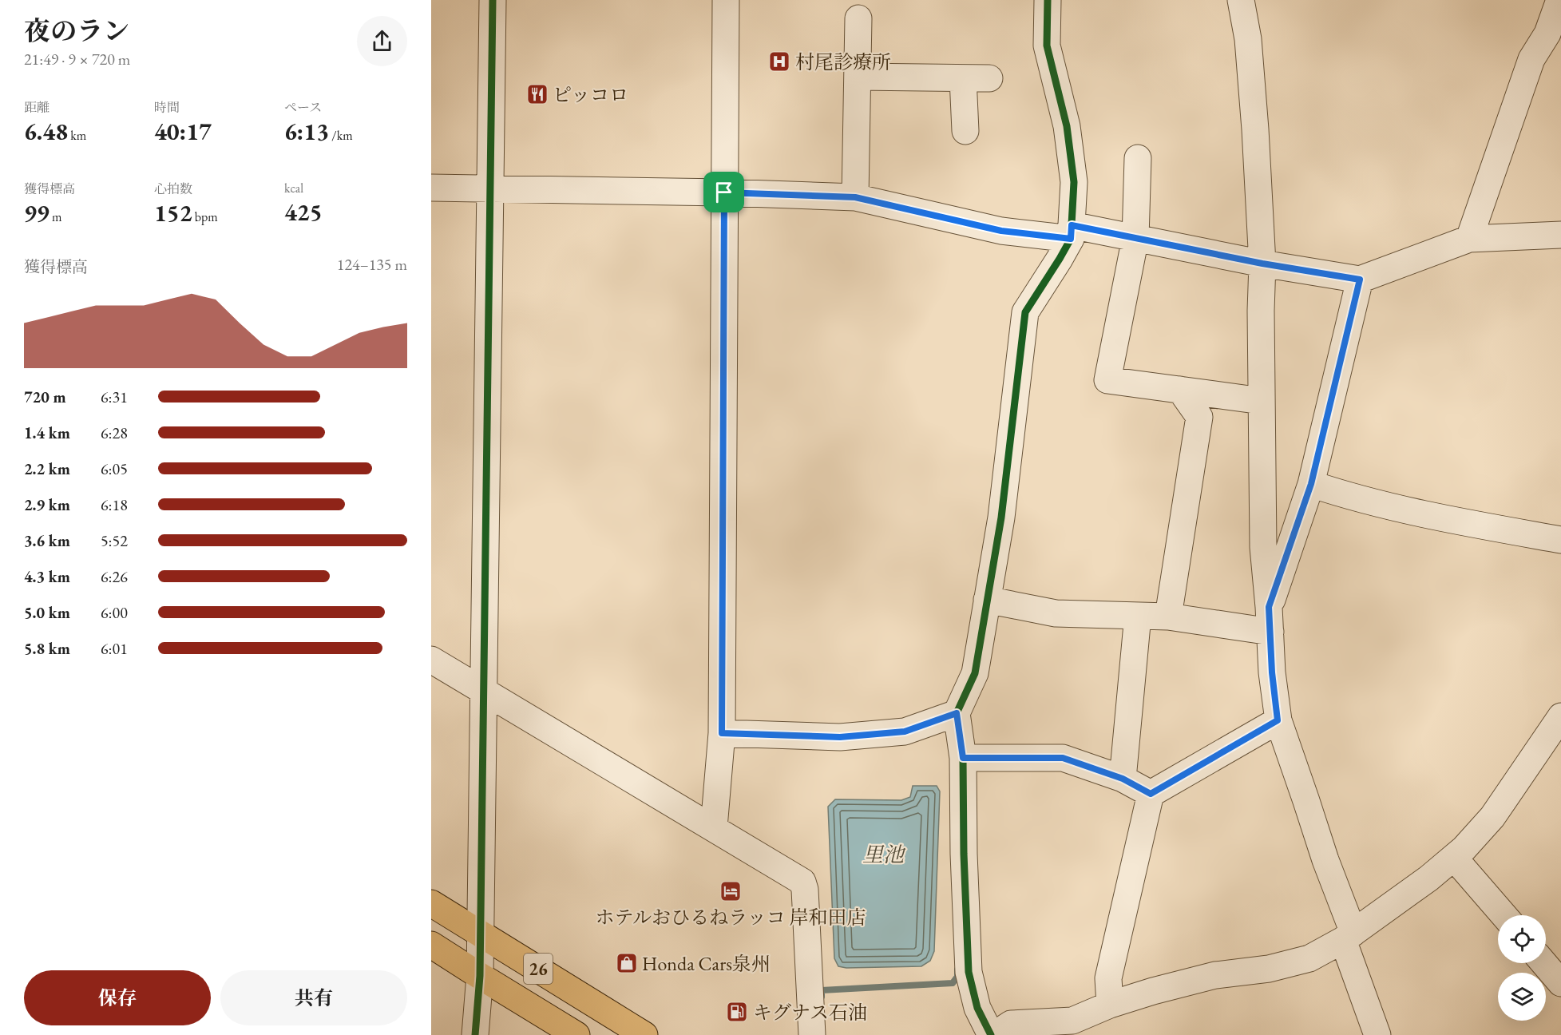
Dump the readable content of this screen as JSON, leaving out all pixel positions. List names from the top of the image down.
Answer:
{
  "streets": {
    "highway": ["26"]
  },
  "water": ["里池"],
  "places": {
    "hospital": ["村尾診療所"],
    "restaurant": ["ピッコロ"],
    "hotel": ["ホテルおひるねラッコ 岸和田店"],
    "shop": ["Honda Cars泉州"],
    "fuel station": ["キグナス石油"]
  },
  "page": {
    "heading": ["夜のラン", "21:49 · 9 × 720 m"],
    "stats": [
      ["距離", "6.48 km"],
      ["時間", "40:17"],
      ["ペース", "6:13 /km"],
      ["獲得標高", "99 m"],
      ["心拍数", "152 bpm"],
      ["kcal", "425"]
    ],
    "chart": ["獲得標高", "124–135 m"],
    "list": [
      {
        "name": "720 m",
        "note": "6:31"
      },
      {
        "name": "1.4 km",
        "note": "6:28"
      },
      {
        "name": "2.2 km",
        "note": "6:05"
      },
      {
        "name": "2.9 km",
        "note": "6:18"
      },
      {
        "name": "3.6 km",
        "note": "5:52"
      },
      {
        "name": "4.3 km",
        "note": "6:26"
      },
      {
        "name": "5.0 km",
        "note": "6:00"
      },
      {
        "name": "5.8 km",
        "note": "6:01"
      }
    ],
    "buttons": ["保存", "共有"]
  }
}
